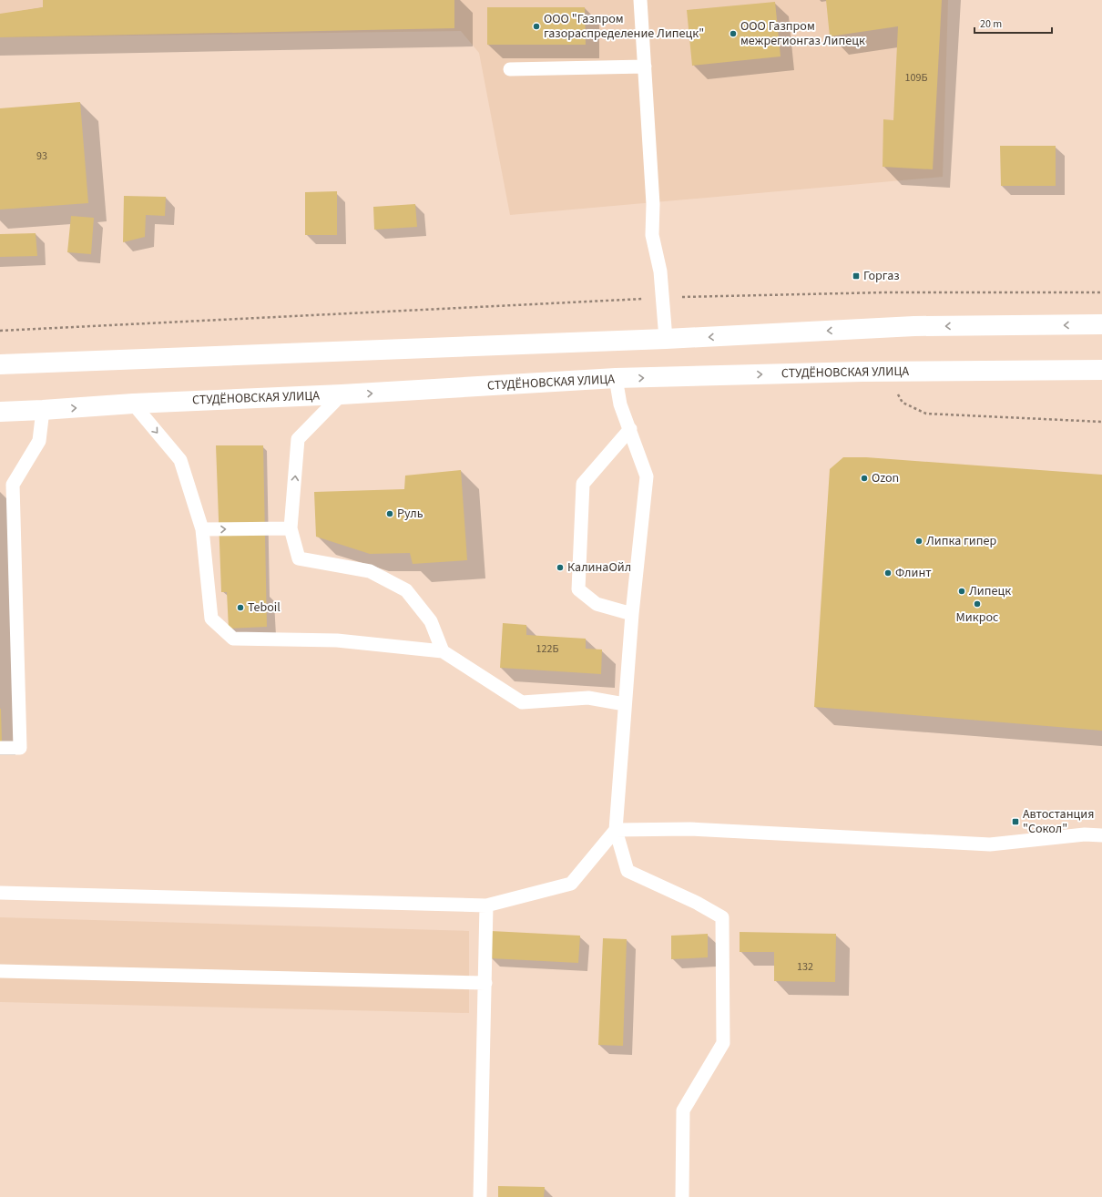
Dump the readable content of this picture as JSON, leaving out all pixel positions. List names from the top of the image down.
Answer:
{
  "streets": {
    "main road": ["СТУДЁНОВСКАЯ УЛИЦА"]
  },
  "places": {
    "other": [
      "ООО \"Газпром газораспределение Липецк\"",
      "ООО Газпром межрегионгаз Липецк",
      "Ozon",
      "Руль",
      "Липка гипер",
      "КалинаОйл",
      "Флинт",
      "Липецк",
      "Микрос",
      "Teboil"
    ],
    "transit": ["Горгаз", "Автостанция \"Сокол\""]
  },
  "house_numbers": [
    "109Б",
    "93",
    "122Б",
    "132"
  ],
  "scale_bar": "20 m"
}
